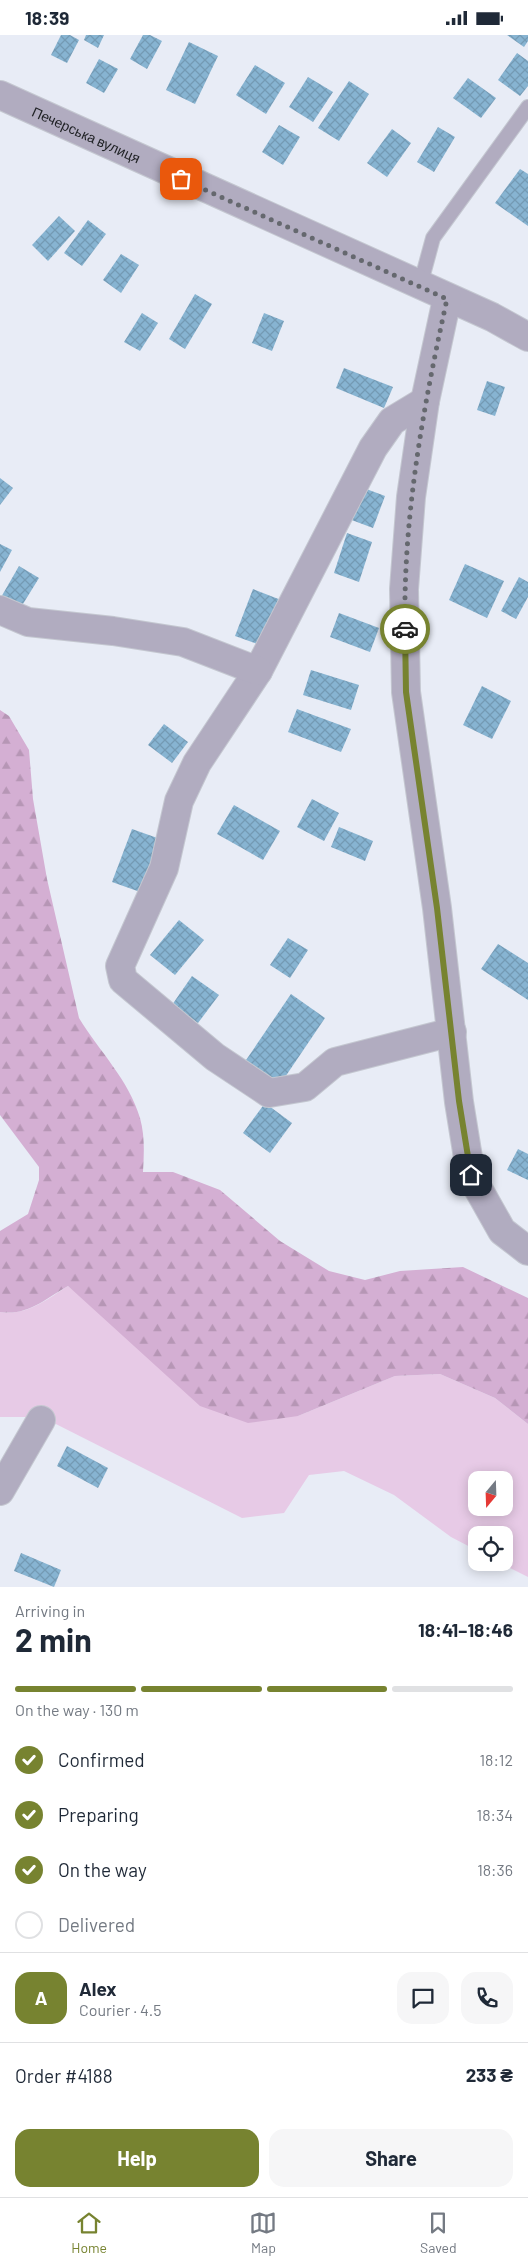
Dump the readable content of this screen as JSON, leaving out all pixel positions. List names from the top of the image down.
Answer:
{
  "streets": {
    "street": ["Печерська вулиця"]
  },
  "north": "bottom",
  "page": {
    "status": "18:39",
    "heading": ["2 min", "Arriving in", "18:41–18:46"],
    "panel": [
      "Alex",
      "Courier · 4.5",
      "Order #4188",
      "233 ₴"
    ],
    "bar": "On the way · 130 m",
    "list": [
      ["Confirmed", "18:12"],
      ["Preparing", "18:34"],
      ["On the way", "18:36"],
      "Delivered"
    ],
    "round": "A",
    "buttons": ["Help", "Share"],
    "tabs": ["Home", "Map", "Saved"]
  }
}
